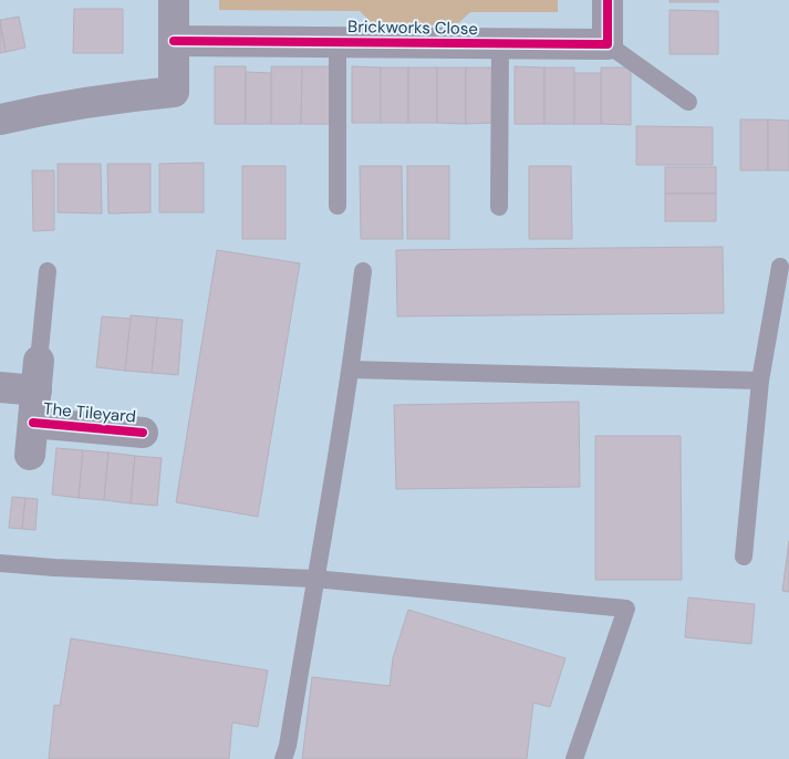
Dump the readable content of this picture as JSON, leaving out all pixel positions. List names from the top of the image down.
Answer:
{
  "streets": {
    "street": ["Brickworks Close", "The Tileyard"]
  }
}
